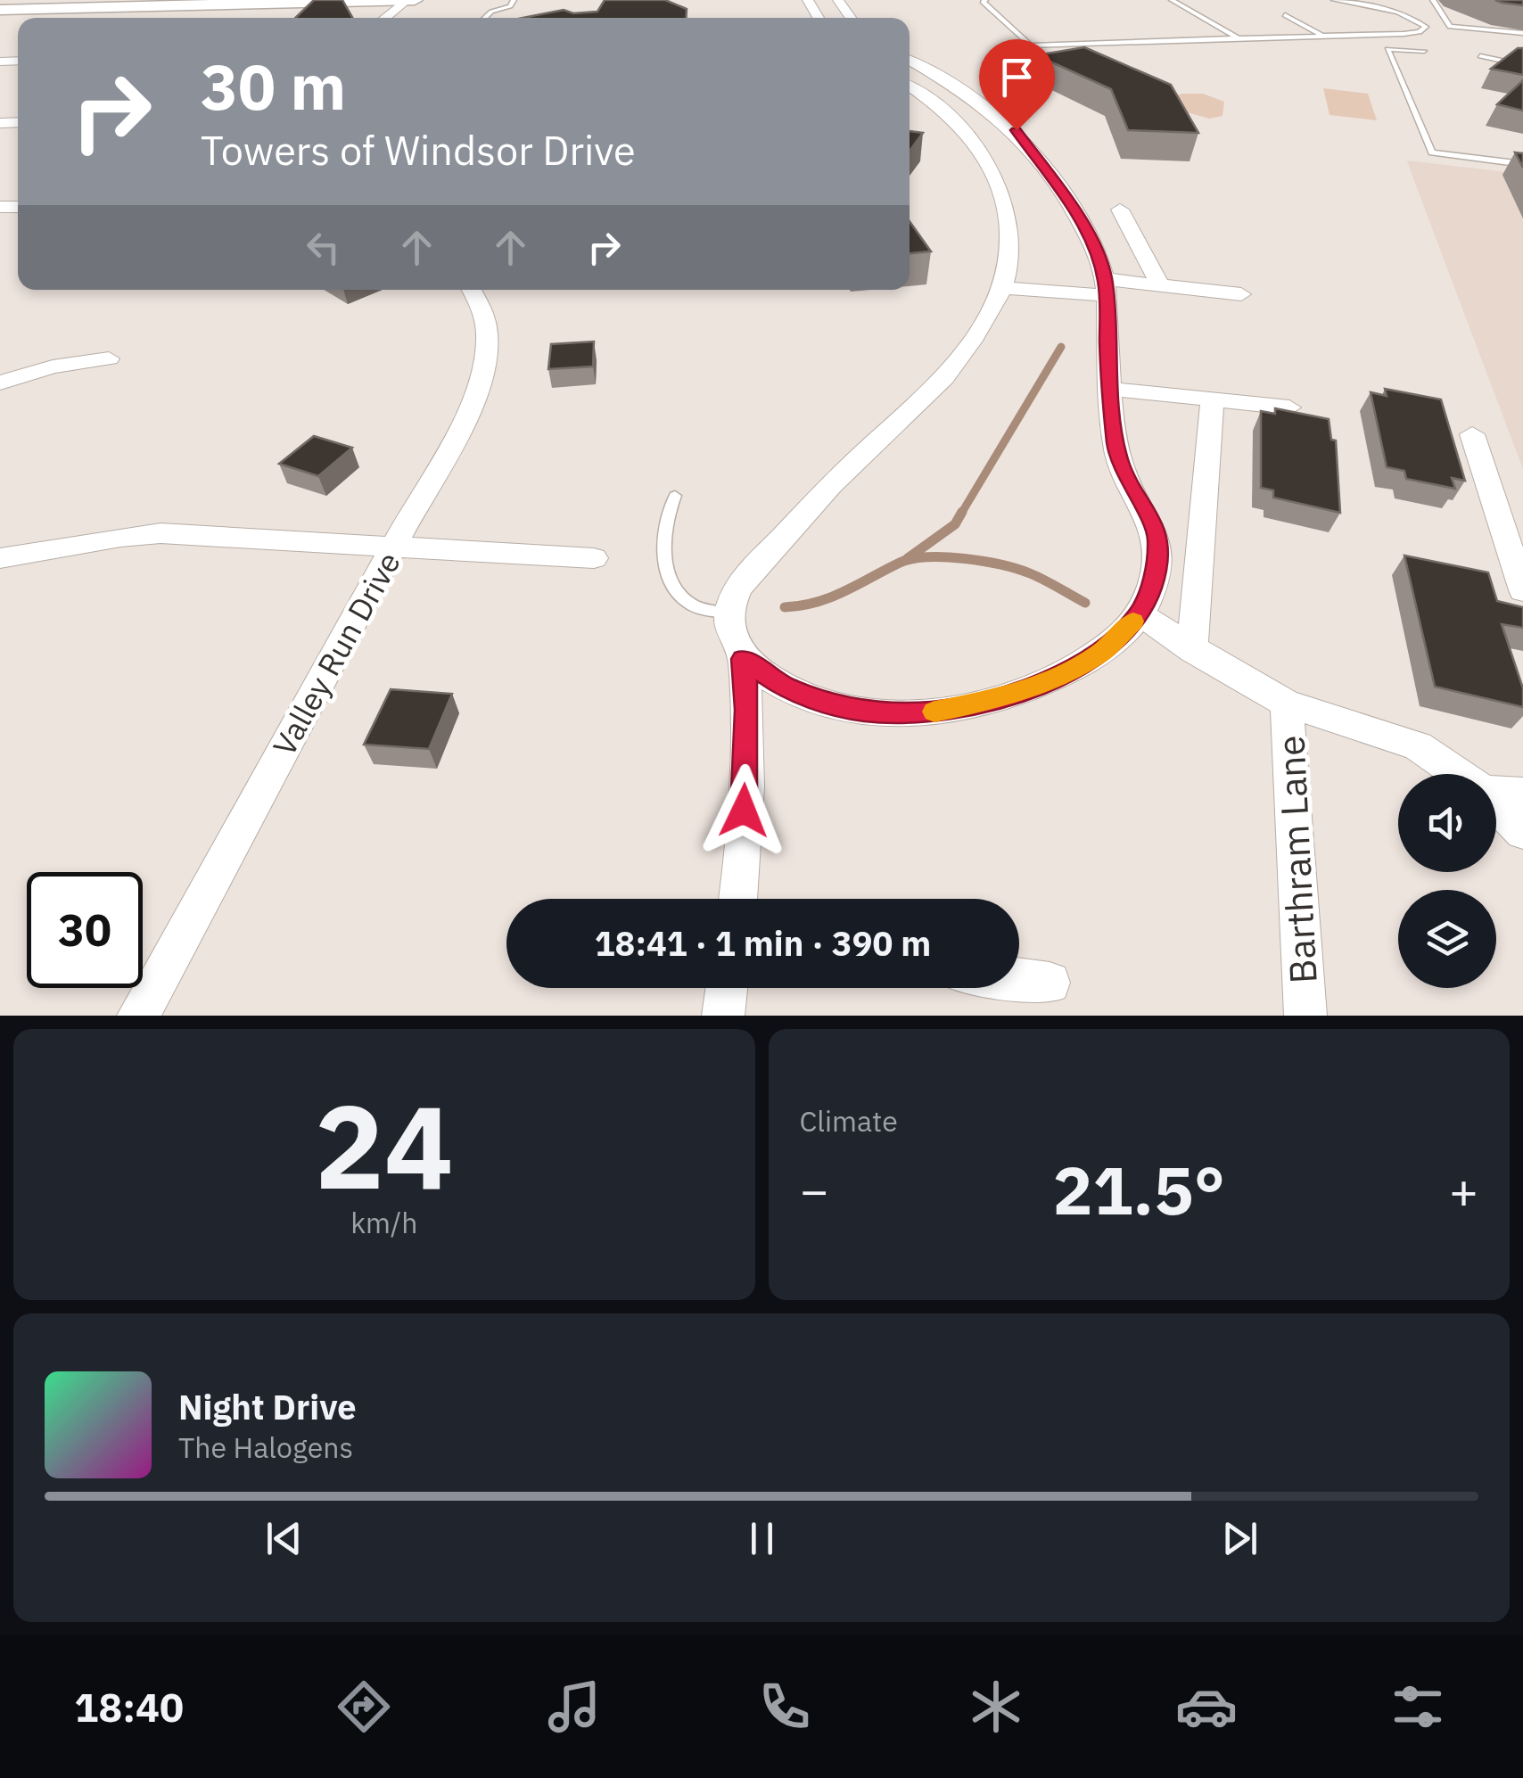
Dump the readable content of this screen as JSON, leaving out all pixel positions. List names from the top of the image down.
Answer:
{
  "streets": {
    "street": ["Valley Run Drive", "Barthram Lane"]
  },
  "page": {
    "turn": ["30 m", "Towers of Windsor Drive"],
    "limit": "30",
    "trip": "18:41 · 1 min · 390 m",
    "tile": [
      ["24", "km/h"],
      "Climate"
    ],
    "heat": ["−", "21.5°", "+"],
    "song": ["Night Drive", "The Halogens"],
    "tabs": "18:40"
  }
}
